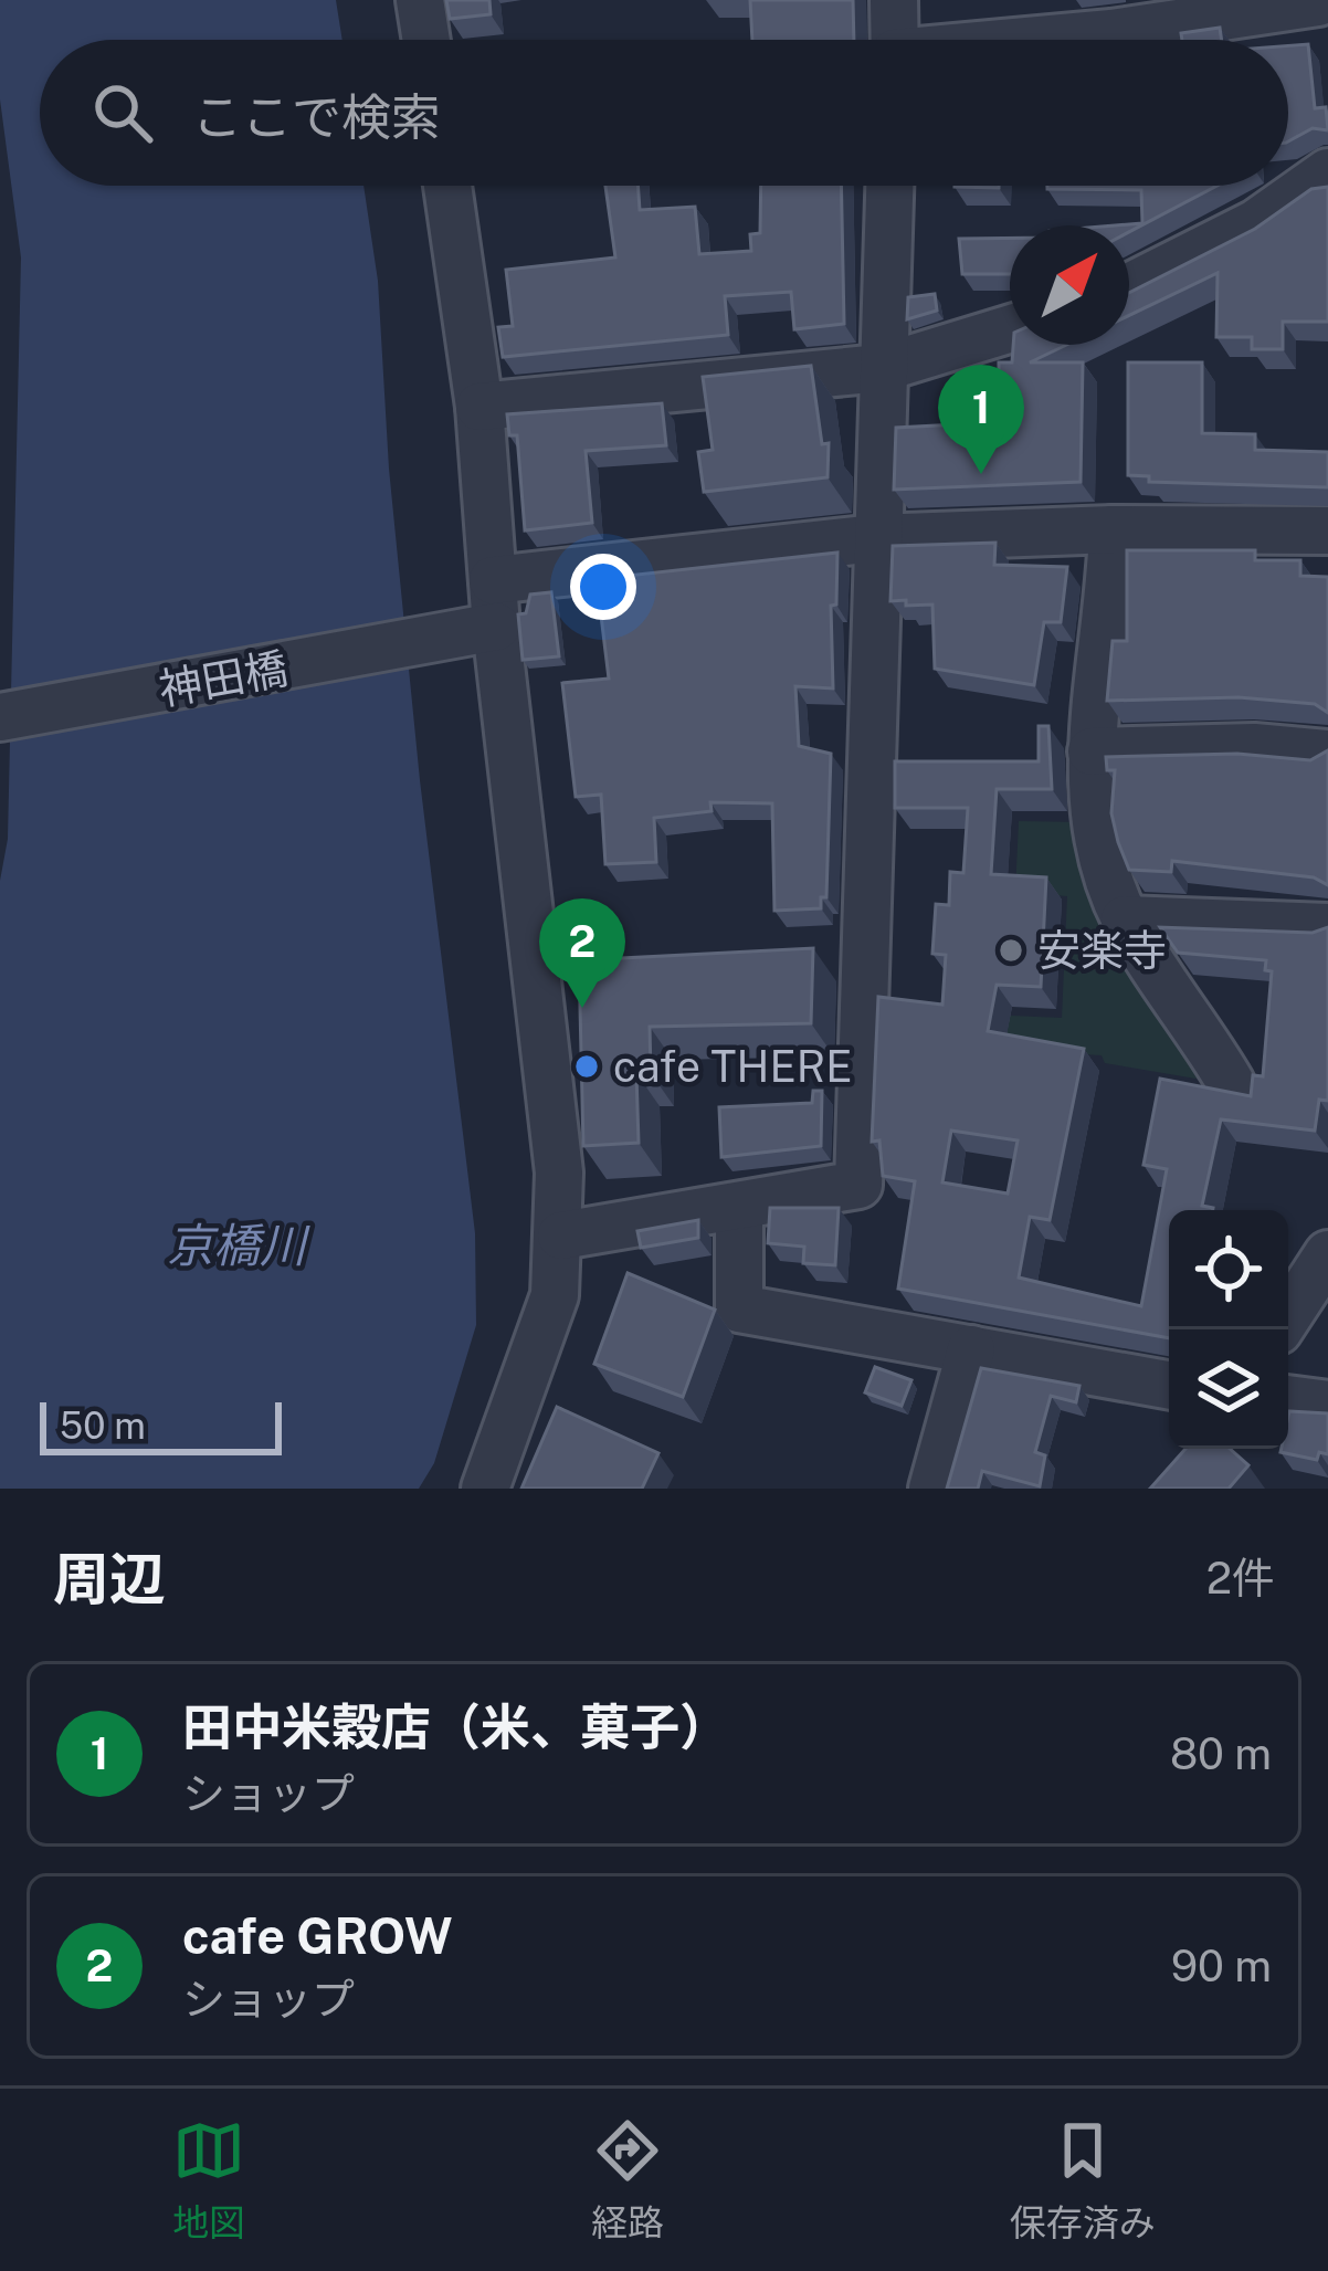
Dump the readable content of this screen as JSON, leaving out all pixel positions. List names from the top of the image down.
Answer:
{
  "streets": {
    "street": ["神田橋"]
  },
  "water": ["京橋川"],
  "places": ["安楽寺", "cafe THERE"],
  "scale_bar": "50 m",
  "north": "top right",
  "page": {
    "search": "ここで検索",
    "pins": ["1", "2"],
    "scale": "50 m",
    "heading": ["周辺", "2件"],
    "list": [
      {
        "mark": "1",
        "name": "田中米穀店（米、菓子）",
        "note": "ショップ",
        "value": "80 m"
      },
      {
        "mark": "2",
        "name": "cafe GROW",
        "note": "ショップ",
        "value": "90 m"
      }
    ],
    "nav": ["地図", "経路", "保存済み"]
  }
}
